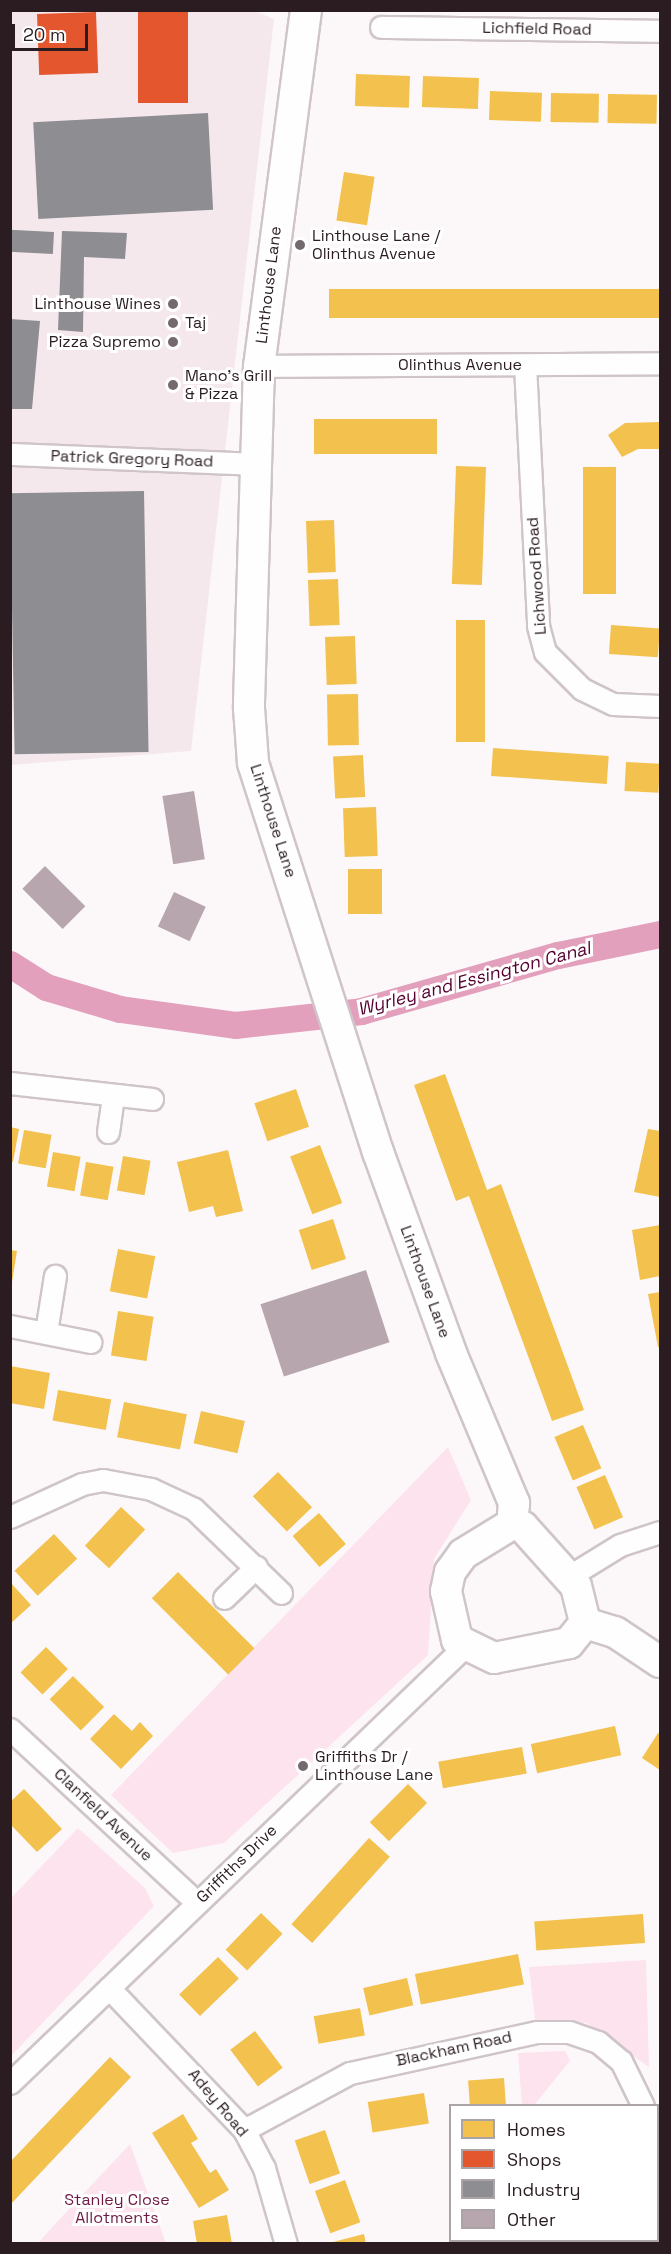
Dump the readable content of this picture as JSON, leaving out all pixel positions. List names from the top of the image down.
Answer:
{
  "streets": {
    "street": [
      "Lichfield Road",
      "Linthouse Lane",
      "Olinthus Avenue",
      "Patrick Gregory Road",
      "Lichwood Road",
      "Clanfield Avenue",
      "Griffiths Drive",
      "Blackham Road",
      "Adey Road"
    ]
  },
  "crossings": [
    ["Linthouse Lane", "Olinthus Avenue"],
    ["Linthouse Lane", "Patrick Gregory Road"],
    ["Linthouse Lane", "Griffiths Drive"],
    ["Olinthus Avenue", "Lichwood Road"],
    ["Clanfield Avenue", "Griffiths Drive"],
    ["Griffiths Drive", "Adey Road"],
    ["Blackham Road", "Adey Road"]
  ],
  "water": ["Wyrley and Essington Canal"],
  "parks": ["Stanley Close Allotments"],
  "places": [
    "Linthouse Lane / Olinthus Avenue",
    "Linthouse Wines",
    "Taj",
    "Pizza Supremo",
    "Mano's Grill & Pizza",
    "Griffiths Dr / Linthouse Lane"
  ],
  "legend": [
    "Homes",
    "Shops",
    "Industry",
    "Other"
  ],
  "scale_bar": "20 m"
}
